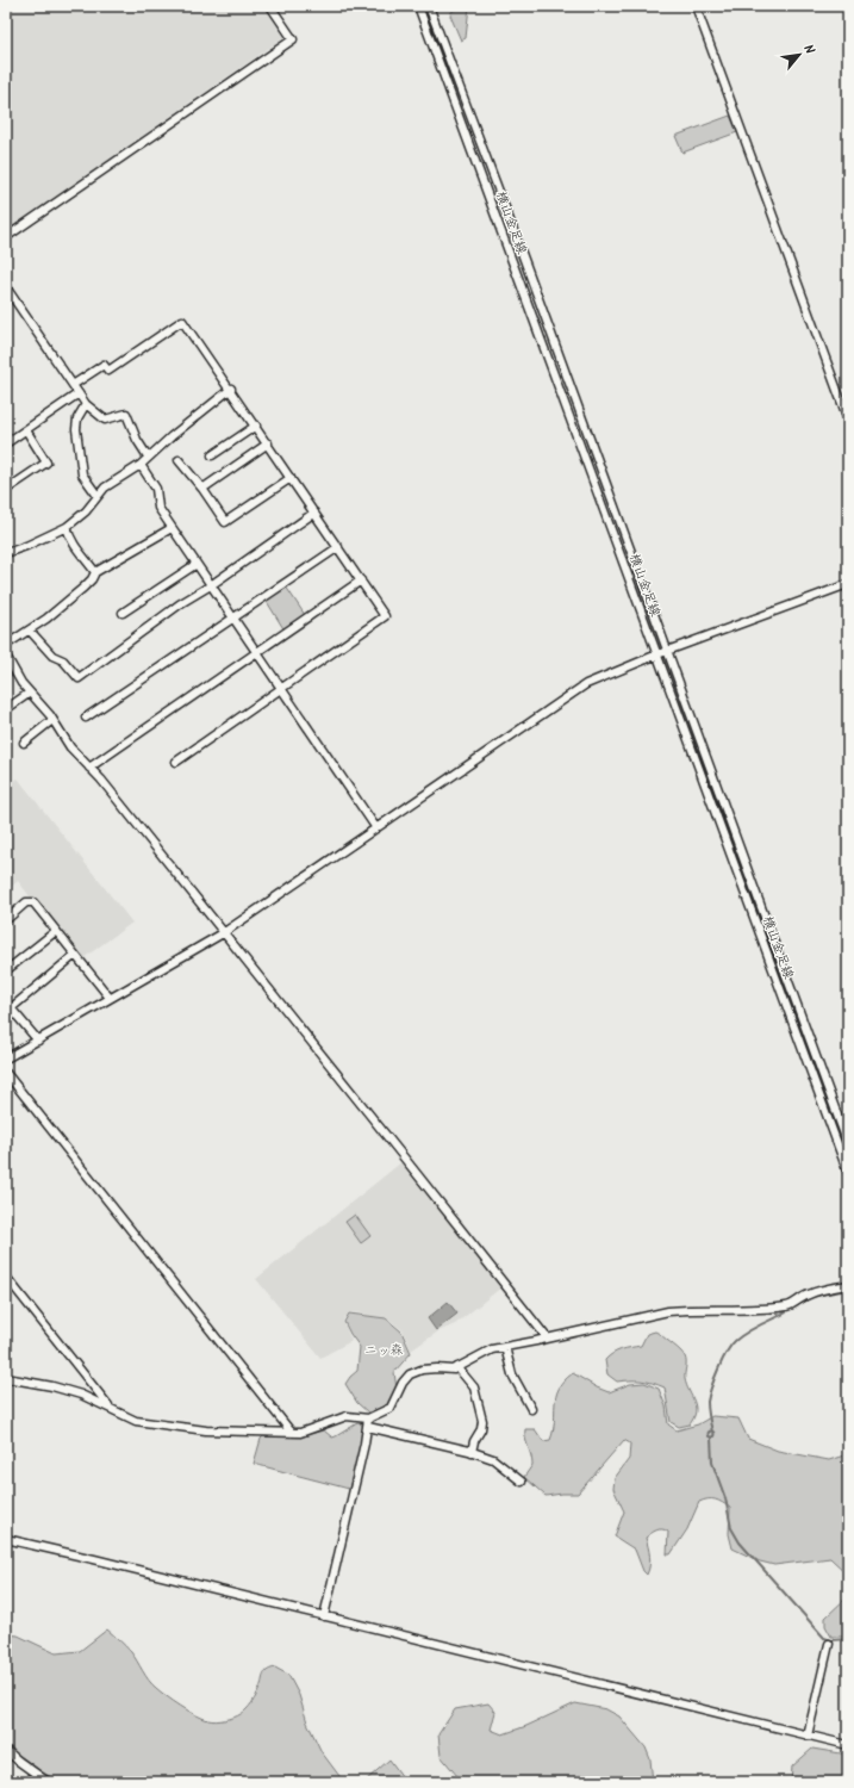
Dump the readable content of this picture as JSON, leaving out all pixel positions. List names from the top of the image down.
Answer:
{
  "streets": {
    "street": ["横山金足線"]
  },
  "parks": ["ニッ森"],
  "north": "top right"
}
